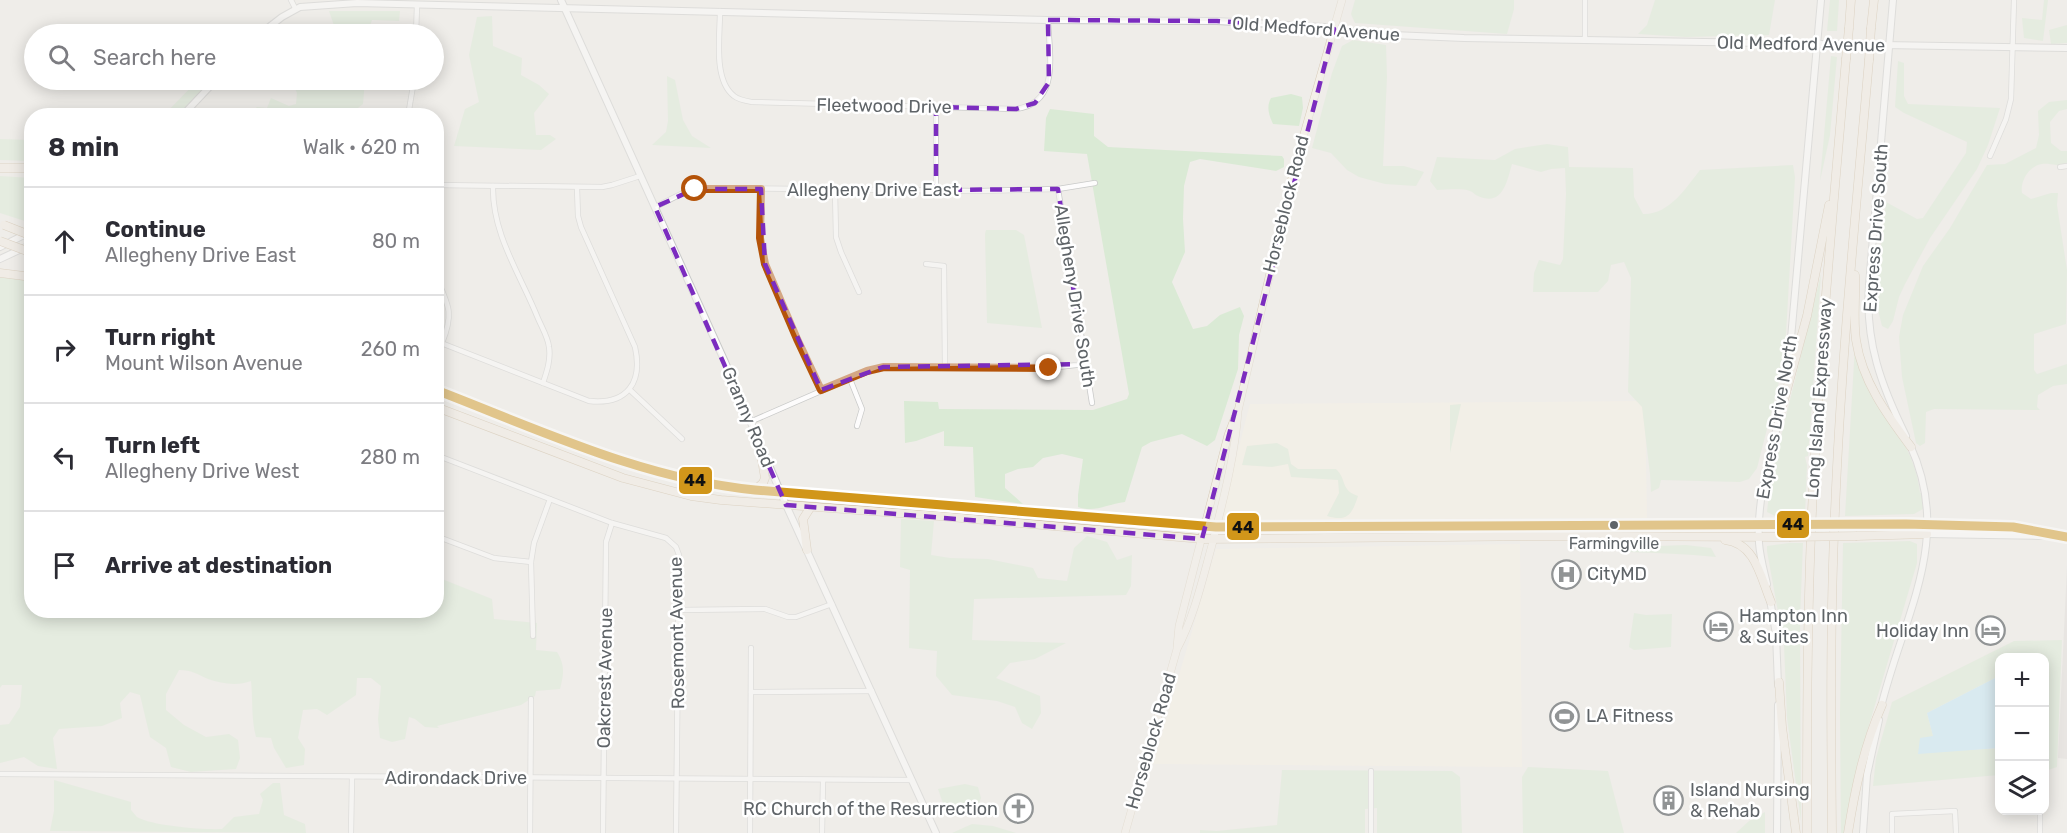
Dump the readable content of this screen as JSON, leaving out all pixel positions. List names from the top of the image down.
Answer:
{
  "streets": {
    "highway": ["Long Island Expressway"],
    "main road": ["Horseblock Road"],
    "street": [
      "Old Medford Avenue",
      "Fleetwood Drive",
      "Allegheny Drive East",
      "Express Drive South",
      "Allegheny Drive South",
      "Granny Road",
      "Express Drive North",
      "Rosemont Avenue",
      "Oakcrest Avenue",
      "Adirondack Drive"
    ]
  },
  "crossings": [
    ["Old Medford Avenue", "Fleetwood Drive"],
    ["Old Medford Avenue", "Horseblock Road"],
    ["Old Medford Avenue", "Express Drive South"],
    ["Old Medford Avenue", "Granny Road"],
    ["Old Medford Avenue", "Express Drive North"],
    ["Allegheny Drive East", "Allegheny Drive South"],
    ["Allegheny Drive East", "Granny Road"],
    ["Granny Road", "Adirondack Drive"],
    ["Rosemont Avenue", "Oakcrest Avenue"],
    ["Rosemont Avenue", "Adirondack Drive"],
    ["Oakcrest Avenue", "Adirondack Drive"]
  ],
  "places": {
    "other": ["Farmingville"],
    "hospital": ["CityMD"],
    "hotel": ["Hampton Inn & Suites", "Holiday Inn"],
    "sports": ["LA Fitness"],
    "building": ["Island Nursing & Rehab"],
    "church": ["RC Church of the Resurrection"]
  },
  "lines": ["transit line 44"],
  "page": {
    "search": "Search here",
    "heading": ["8 min", "Walk · 620 m"],
    "list": [
      ["Continue", "Allegheny Drive East", "80 m"],
      ["Turn right", "Mount Wilson Avenue", "260 m"],
      ["Turn left", "Allegheny Drive West", "280 m"],
      "Arrive at destination"
    ],
    "map_buttons": ["+", "−"]
  }
}
